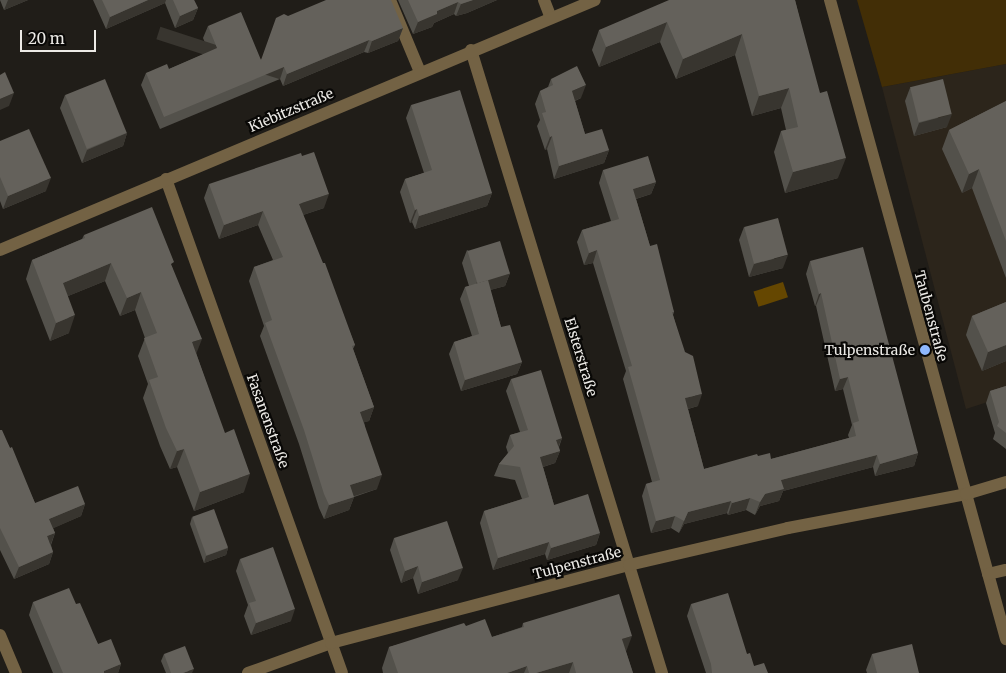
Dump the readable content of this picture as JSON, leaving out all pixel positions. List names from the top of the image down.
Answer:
{
  "streets": {
    "street": [
      "Kiebitzstraße",
      "Taubenstraße",
      "Elsterstraße",
      "Fasanenstraße",
      "Tulpenstraße"
    ]
  },
  "crossings": [
    ["Kiebitzstraße", "Elsterstraße"],
    ["Kiebitzstraße", "Fasanenstraße"],
    ["Taubenstraße", "Tulpenstraße"],
    ["Elsterstraße", "Tulpenstraße"],
    ["Fasanenstraße", "Tulpenstraße"]
  ],
  "places": ["Tulpenstraße"],
  "scale_bar": "20 m"
}
